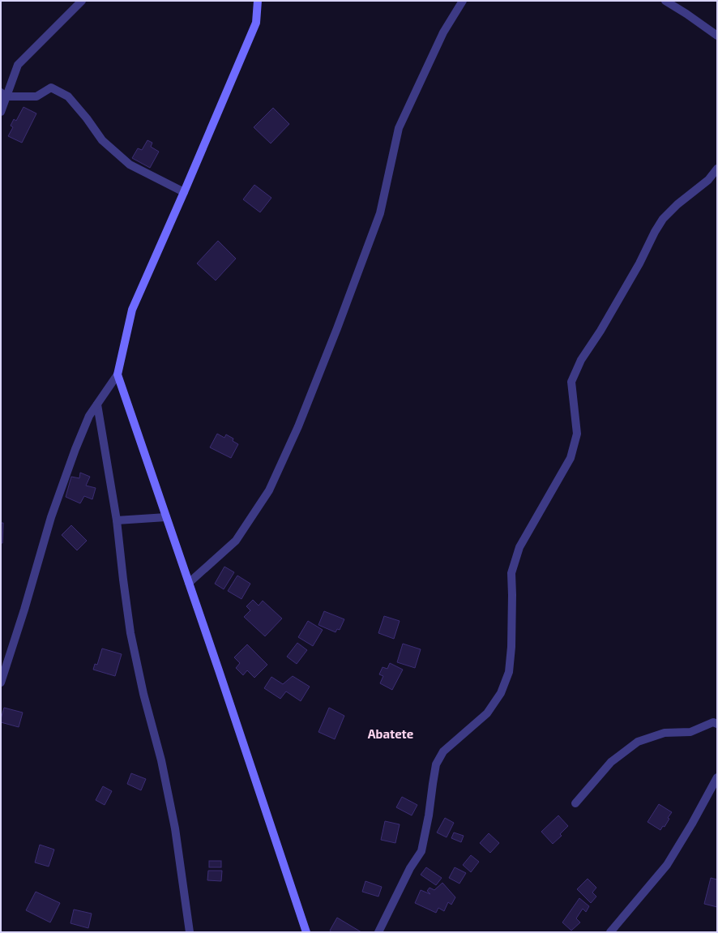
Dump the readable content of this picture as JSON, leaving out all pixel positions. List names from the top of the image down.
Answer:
{
  "districts": ["Abatete"]
}
